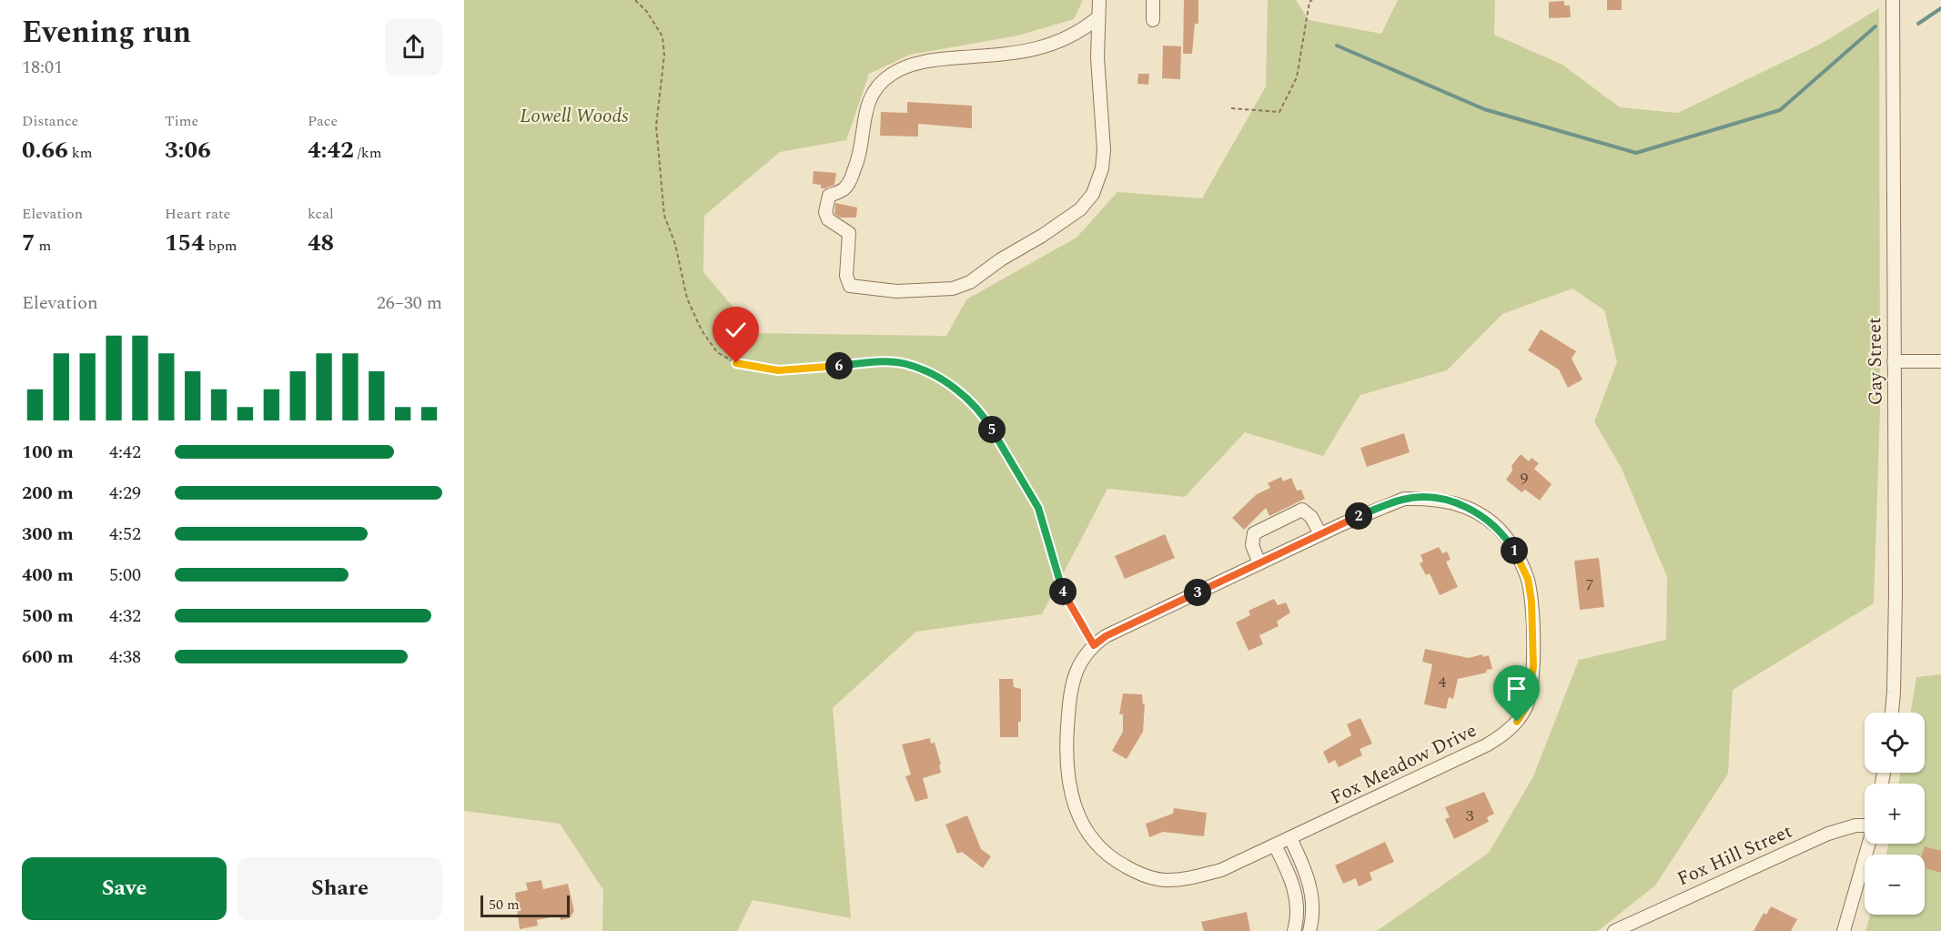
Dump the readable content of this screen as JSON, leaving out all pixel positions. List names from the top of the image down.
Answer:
{
  "streets": {
    "street": ["Gay Street", "Fox Meadow Drive", "Fox Hill Street"]
  },
  "parks": ["Lowell Woods"],
  "house_numbers": [
    "9",
    "7",
    "4",
    "3"
  ],
  "scale_bar": "50 m",
  "page": {
    "heading": ["Evening run", "18:01"],
    "stats": [
      ["Distance", "0.66 km"],
      ["Time", "3:06"],
      ["Pace", "4:42 /km"],
      ["Elevation", "7 m"],
      ["Heart rate", "154 bpm"],
      ["kcal", "48"]
    ],
    "chart": ["Elevation", "26–30 m"],
    "pins": [
      "6",
      "5",
      "2",
      "1",
      "4",
      "3"
    ],
    "list": [
      {
        "name": "100 m",
        "note": "4:42"
      },
      {
        "name": "200 m",
        "note": "4:29"
      },
      {
        "name": "300 m",
        "note": "4:52"
      },
      {
        "name": "400 m",
        "note": "5:00"
      },
      {
        "name": "500 m",
        "note": "4:32"
      },
      {
        "name": "600 m",
        "note": "4:38"
      }
    ],
    "map_buttons": ["+", "−"],
    "buttons": ["Save", "Share"],
    "scale": "50 m"
  }
}
